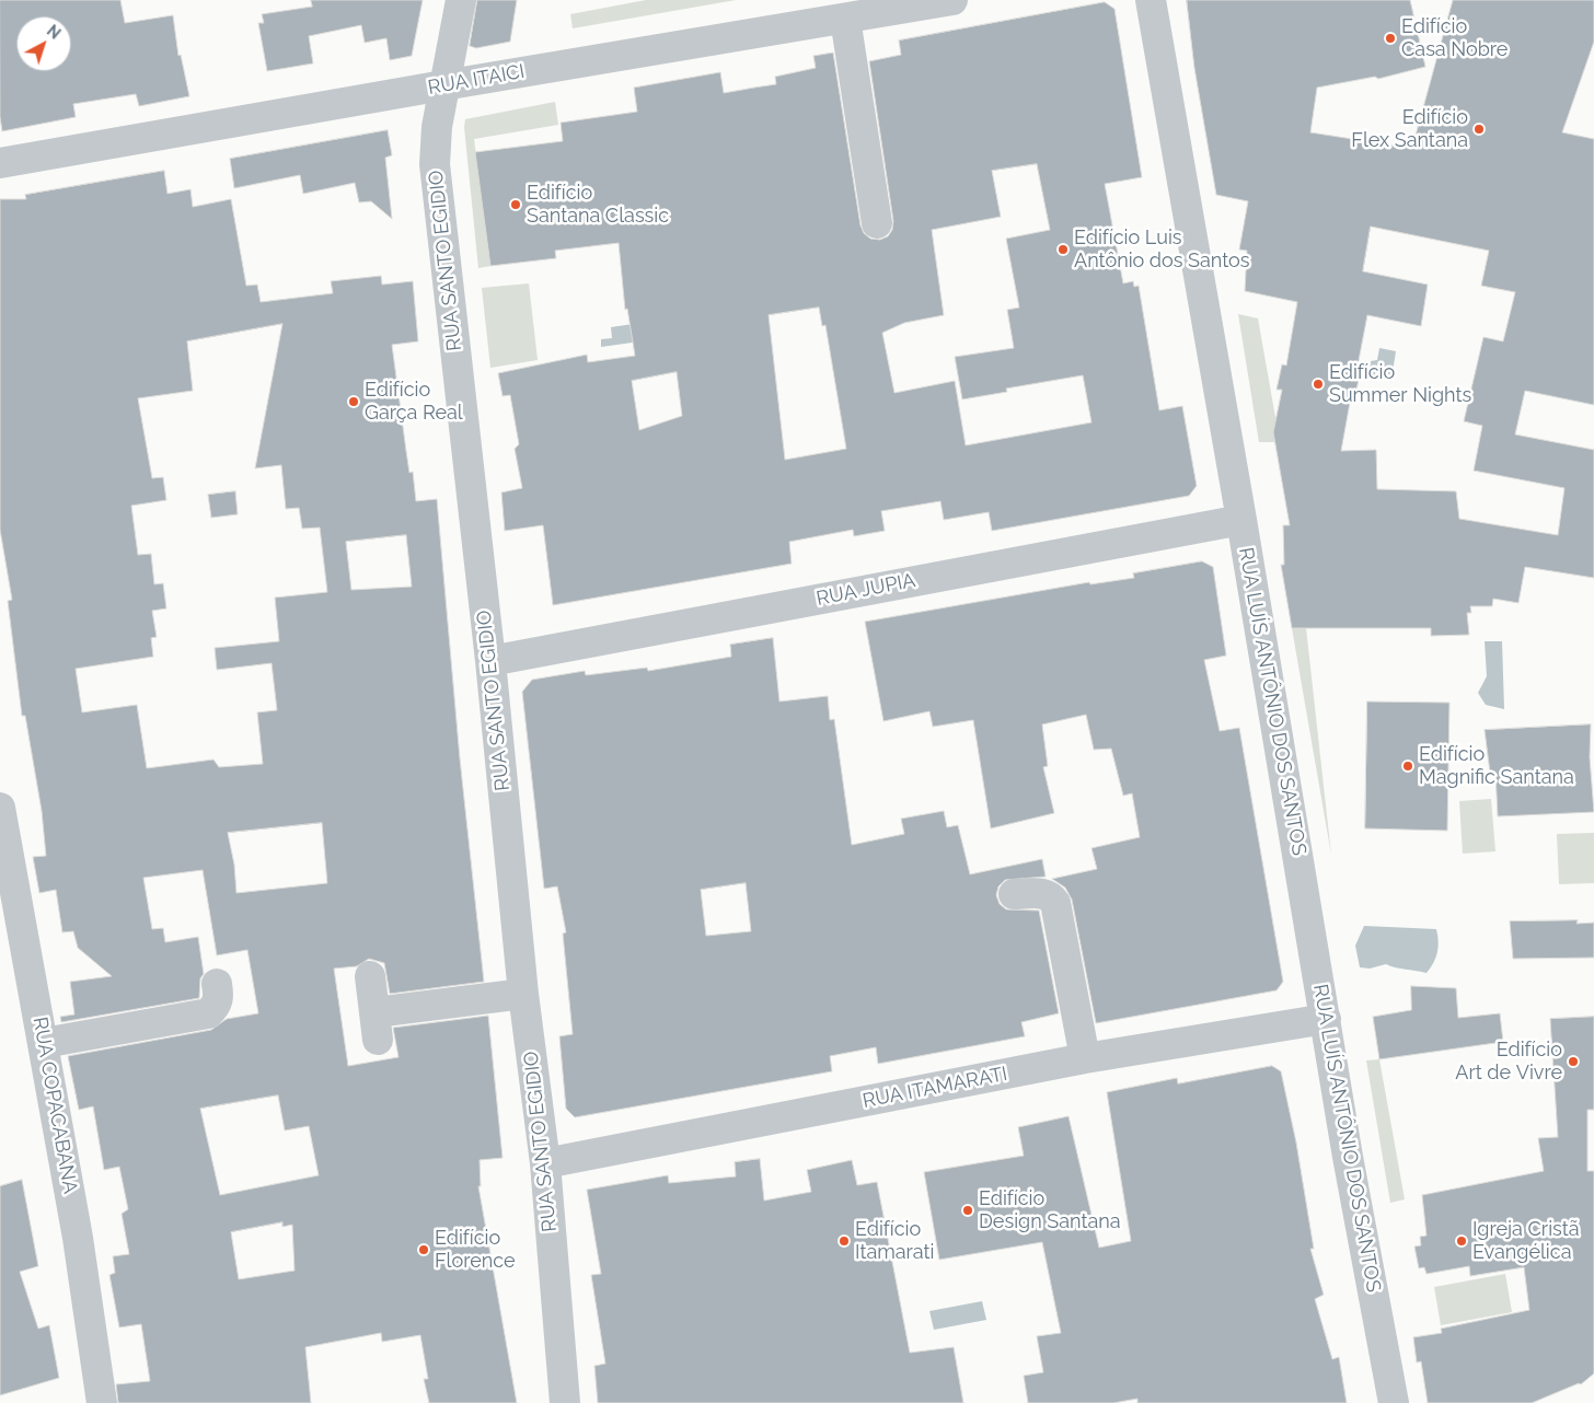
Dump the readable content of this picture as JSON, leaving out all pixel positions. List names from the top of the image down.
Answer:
{
  "streets": {
    "street": [
      "RUA ITAICI",
      "RUA SANTO EGIDIO",
      "RUA JUPIA",
      "RUA LUÍS ANTÔNIO DOS SANTOS",
      "RUA ITAMARATI",
      "RUA COPACABANA"
    ]
  },
  "crossings": [
    ["RUA ITAICI", "RUA SANTO EGIDIO"],
    ["RUA SANTO EGIDIO", "RUA JUPIA"],
    ["RUA SANTO EGIDIO", "RUA ITAMARATI"],
    ["RUA JUPIA", "RUA LUÍS ANTÔNIO DOS SANTOS"],
    ["RUA LUÍS ANTÔNIO DOS SANTOS", "RUA ITAMARATI"]
  ],
  "places": [
    "Edifício Casa Nobre",
    "Edifício Flex Santana",
    "Edifício Santana Classic",
    "Edifício Luis Antônio dos Santos",
    "Edifício Summer Nights",
    "Edifício Garça Real",
    "Edifício Magnific Santana",
    "Edifício Art de Vivre",
    "Edifício Design Santana",
    "Edifício Itamarati",
    "Igreja Cristã Evangélica",
    "Edifício Florence"
  ],
  "north": "top right"
}
